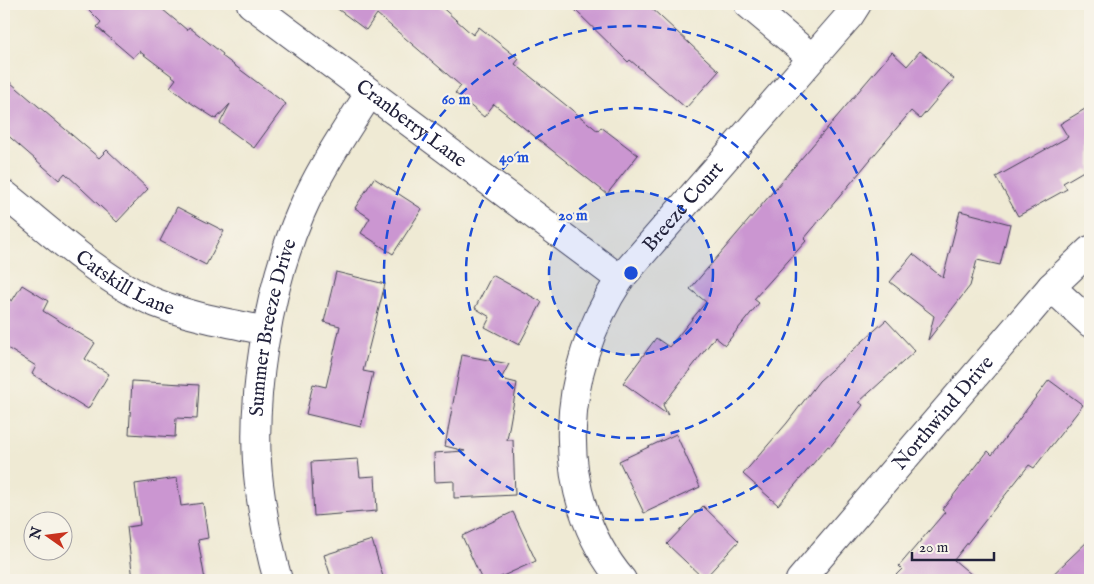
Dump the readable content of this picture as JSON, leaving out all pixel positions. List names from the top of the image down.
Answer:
{
  "streets": {
    "street": [
      "Cranberry Lane",
      "Breeze Court",
      "Catskill Lane",
      "Summer Breeze Drive",
      "Northwind Drive"
    ]
  },
  "crossings": [
    ["Cranberry Lane", "Breeze Court"],
    ["Cranberry Lane", "Summer Breeze Drive"],
    ["Catskill Lane", "Summer Breeze Drive"]
  ],
  "scale_bar": "20 m",
  "north": "left",
  "rings": ["60 m", "40 m", "20 m"]
}
